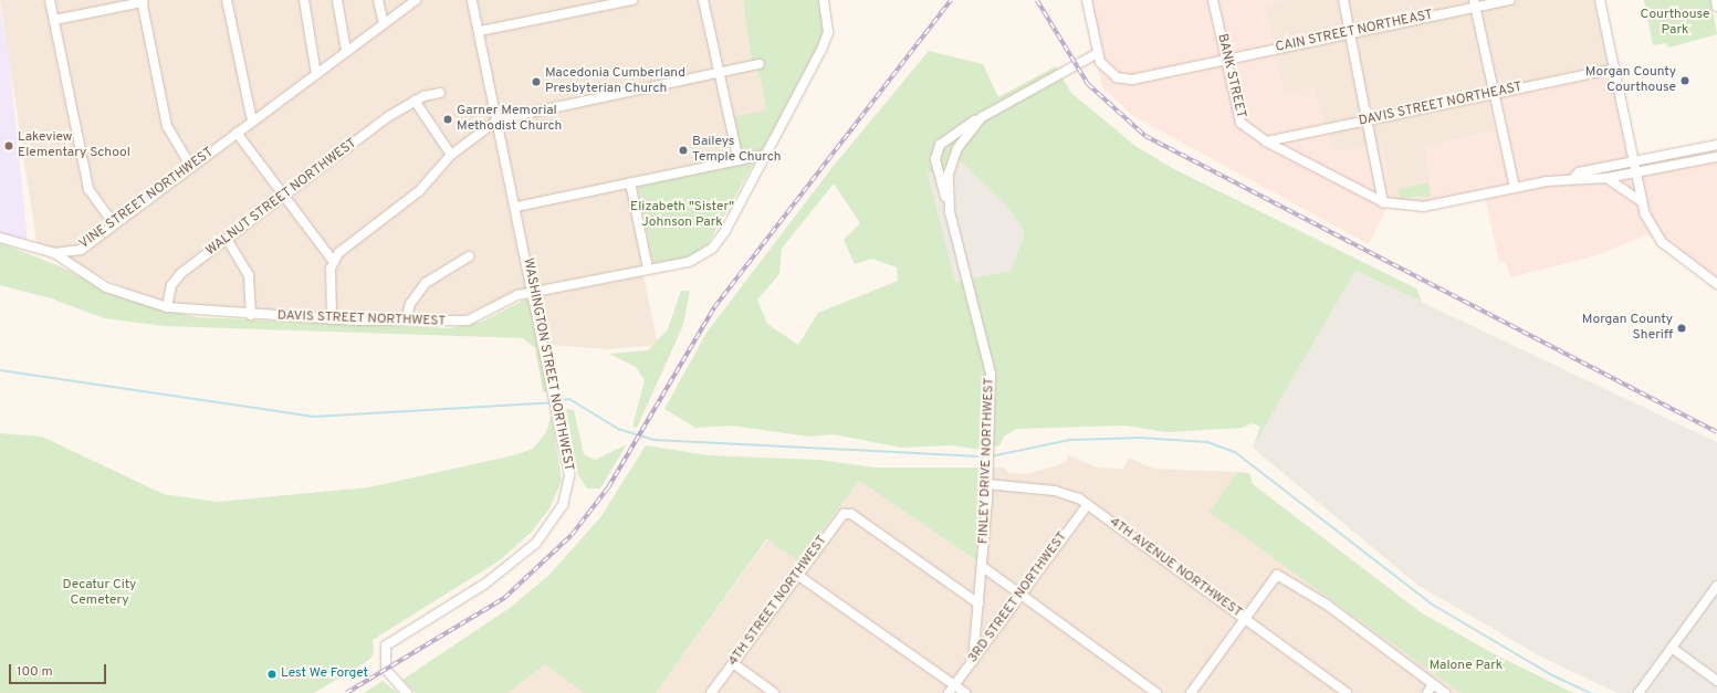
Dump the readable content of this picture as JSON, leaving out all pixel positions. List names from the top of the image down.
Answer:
{
  "streets": {
    "street": [
      "CAIN STREET NORTHEAST",
      "BANK STREET",
      "DAVIS STREET NORTHEAST",
      "WALNUT STREET NORTHWEST",
      "VINE STREET NORTHWEST",
      "DAVIS STREET NORTHWEST",
      "WASHINGTON STREET NORTHWEST",
      "FINLEY DRIVE NORTHWEST",
      "4TH AVENUE NORTHWEST",
      "3RD STREET NORTHWEST",
      "4TH STREET NORTHWEST"
    ]
  },
  "crossings": [
    ["CAIN STREET NORTHEAST", "BANK STREET"],
    ["CAIN STREET NORTHEAST", "FINLEY DRIVE NORTHWEST"],
    ["BANK STREET", "DAVIS STREET NORTHEAST"],
    ["WALNUT STREET NORTHWEST", "DAVIS STREET NORTHWEST"],
    ["VINE STREET NORTHWEST", "DAVIS STREET NORTHWEST"],
    ["DAVIS STREET NORTHWEST", "WASHINGTON STREET NORTHWEST"],
    ["FINLEY DRIVE NORTHWEST", "4TH AVENUE NORTHWEST"],
    ["FINLEY DRIVE NORTHWEST", "3RD STREET NORTHWEST"],
    ["FINLEY DRIVE NORTHWEST", "4TH STREET NORTHWEST"],
    ["4TH AVENUE NORTHWEST", "3RD STREET NORTHWEST"]
  ],
  "parks": [
    "Courthouse Park",
    "Elizabeth \"Sister\" Johnson Park",
    "Decatur City Cemetery",
    "Malone Park"
  ],
  "places": [
    "Morgan County Courthouse",
    "Macedonia Cumberland Presbyterian Church",
    "Garner Memorial Methodist Church",
    "Lakeview Elementary School",
    "Baileys Temple Church",
    "Morgan County Sheriff",
    "Lest We Forget"
  ],
  "scale_bar": "100 m"
}
